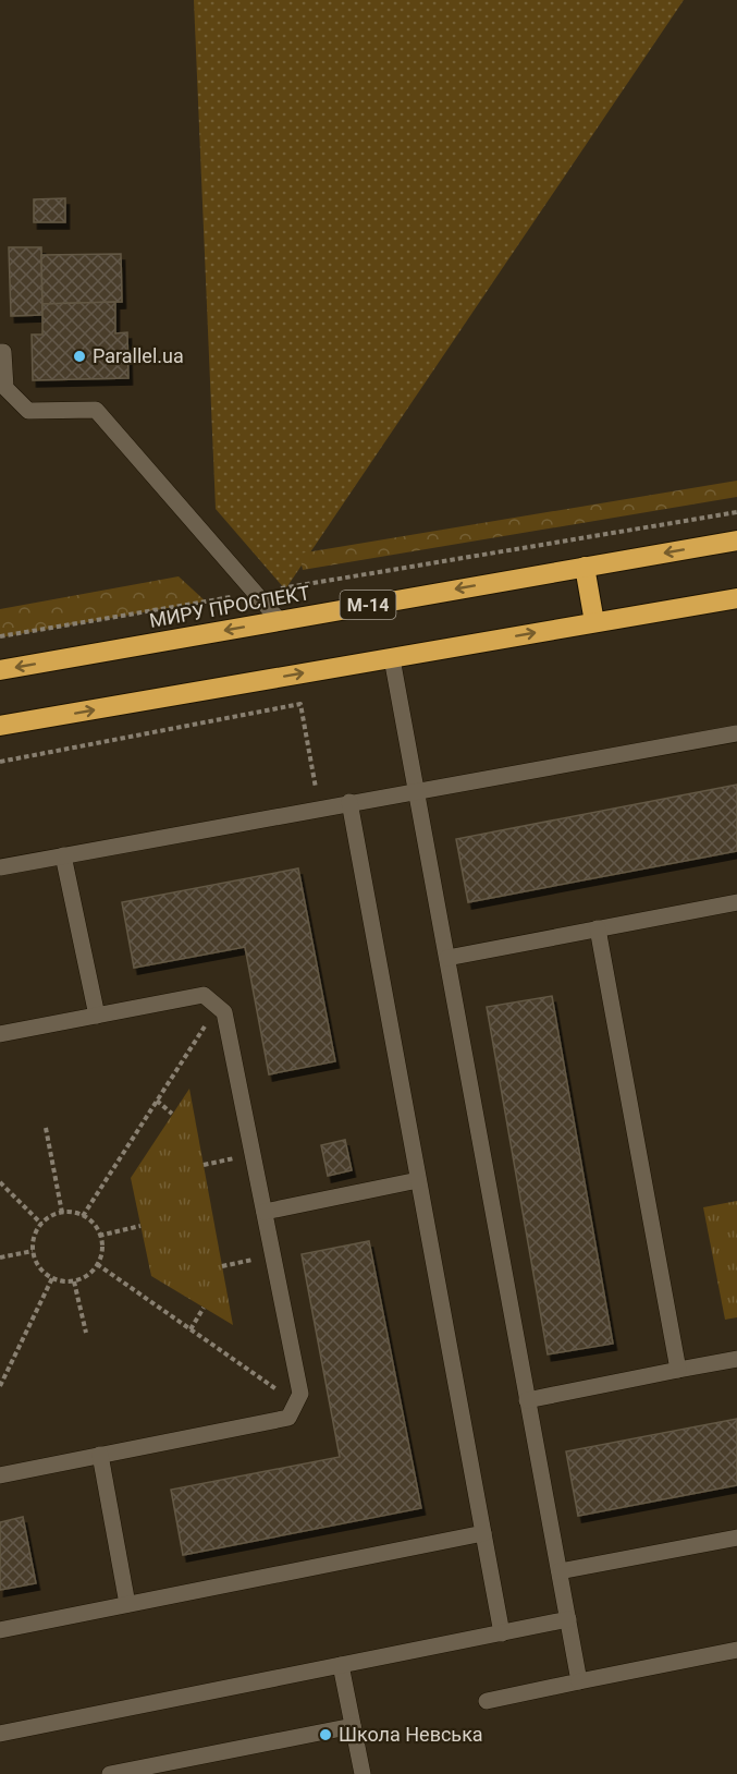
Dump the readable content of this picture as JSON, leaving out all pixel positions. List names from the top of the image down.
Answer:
{
  "streets": {
    "highway": ["М-14", "МИРУ ПРОСПЕКТ"]
  },
  "places": ["Parallel.ua", "Школа Невська"]
}
